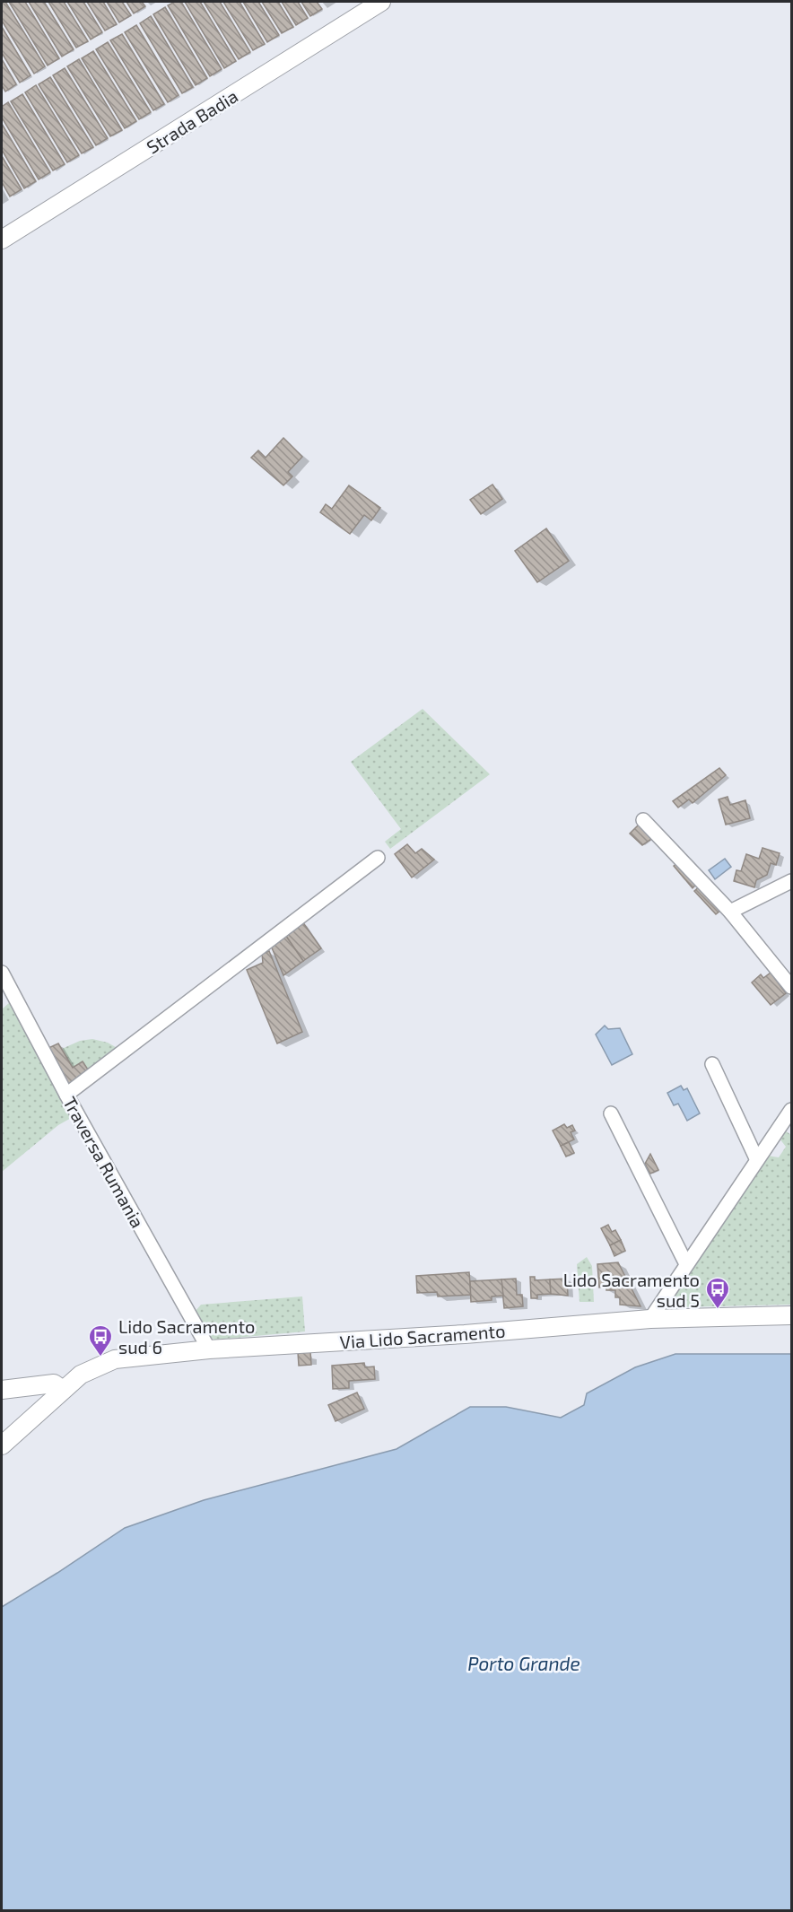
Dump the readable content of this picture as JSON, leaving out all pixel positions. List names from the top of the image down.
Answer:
{
  "streets": {
    "street": ["Strada Badia", "Traversa Rumania", "Via Lido Sacramento"]
  },
  "crossings": [
    ["Traversa Rumania", "Via Lido Sacramento"]
  ],
  "water": ["Porto Grande"],
  "places": {
    "bus stop": ["Lido Sacramento sud 5", "Lido Sacramento sud 6"]
  }
}
